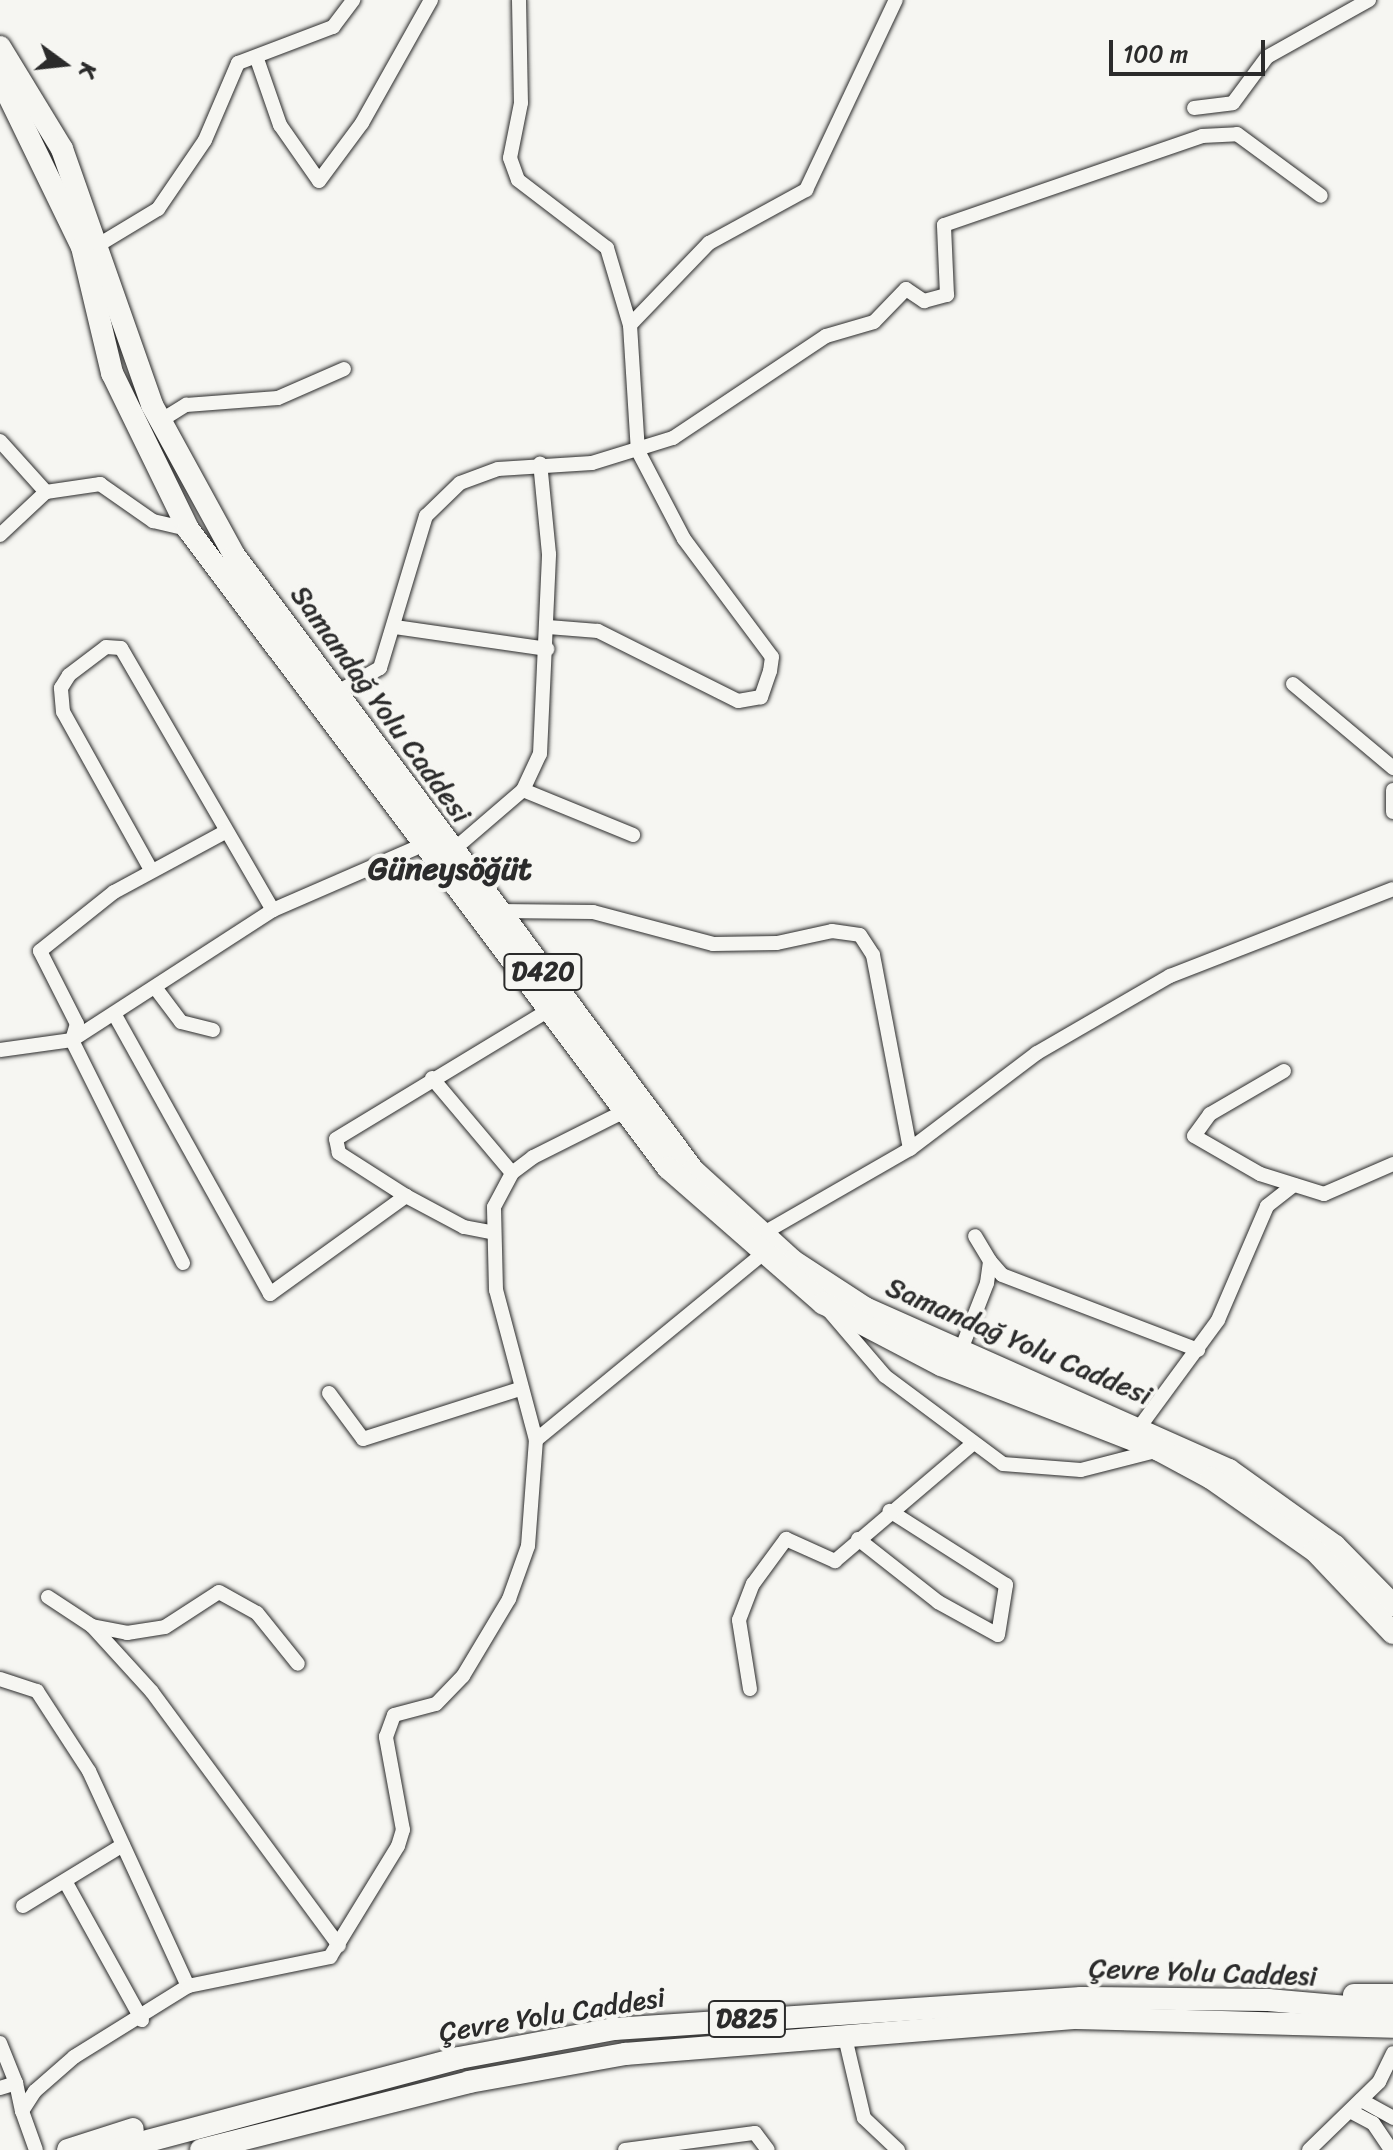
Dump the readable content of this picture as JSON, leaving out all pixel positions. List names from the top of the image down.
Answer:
{
  "streets": {
    "highway": [
      "Samandağ Yolu Caddesi",
      "D420",
      "Çevre Yolu Caddesi",
      "D825"
    ]
  },
  "districts": ["Güneysöğüt"],
  "scale_bar": "100 m",
  "north": "right"
}
